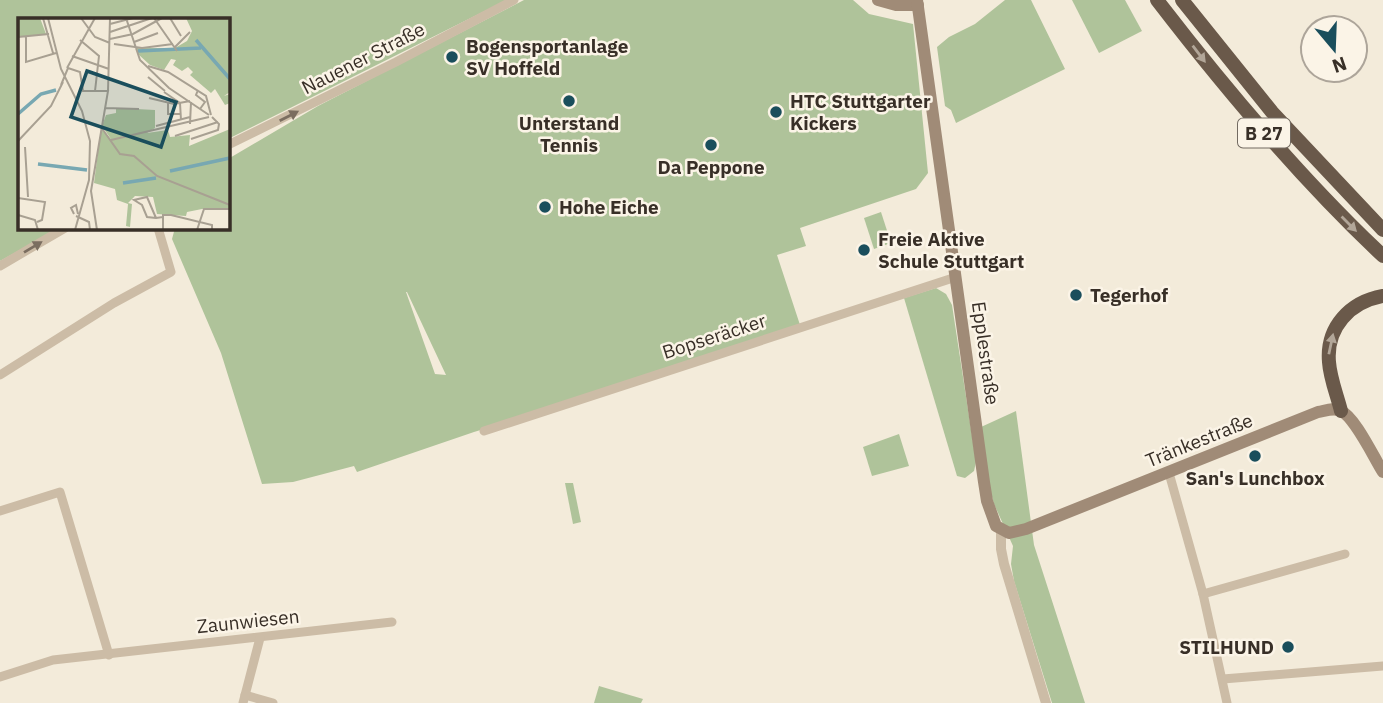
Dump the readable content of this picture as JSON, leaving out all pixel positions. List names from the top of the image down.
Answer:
{
  "streets": {
    "highway": ["B 27"],
    "main road": ["Epplestraße", "Tränkestraße"],
    "street": ["Nauener Straße", "Bopseräcker", "Zaunwiesen"]
  },
  "crossings": [
    ["Bopseräcker", "Epplestraße"],
    ["Epplestraße", "Tränkestraße"]
  ],
  "one_way": ["Nauener Straße"],
  "places": [
    "Bogensportanlage SV Hoffeld",
    "Unterstand Tennis",
    "HTC Stuttgarter Kickers",
    "Da Peppone",
    "Hohe Eiche",
    "Freie Aktive Schule Stuttgart",
    "Tegerhof",
    "San's Lunchbox",
    "STILHUND"
  ],
  "north": "bottom"
}
